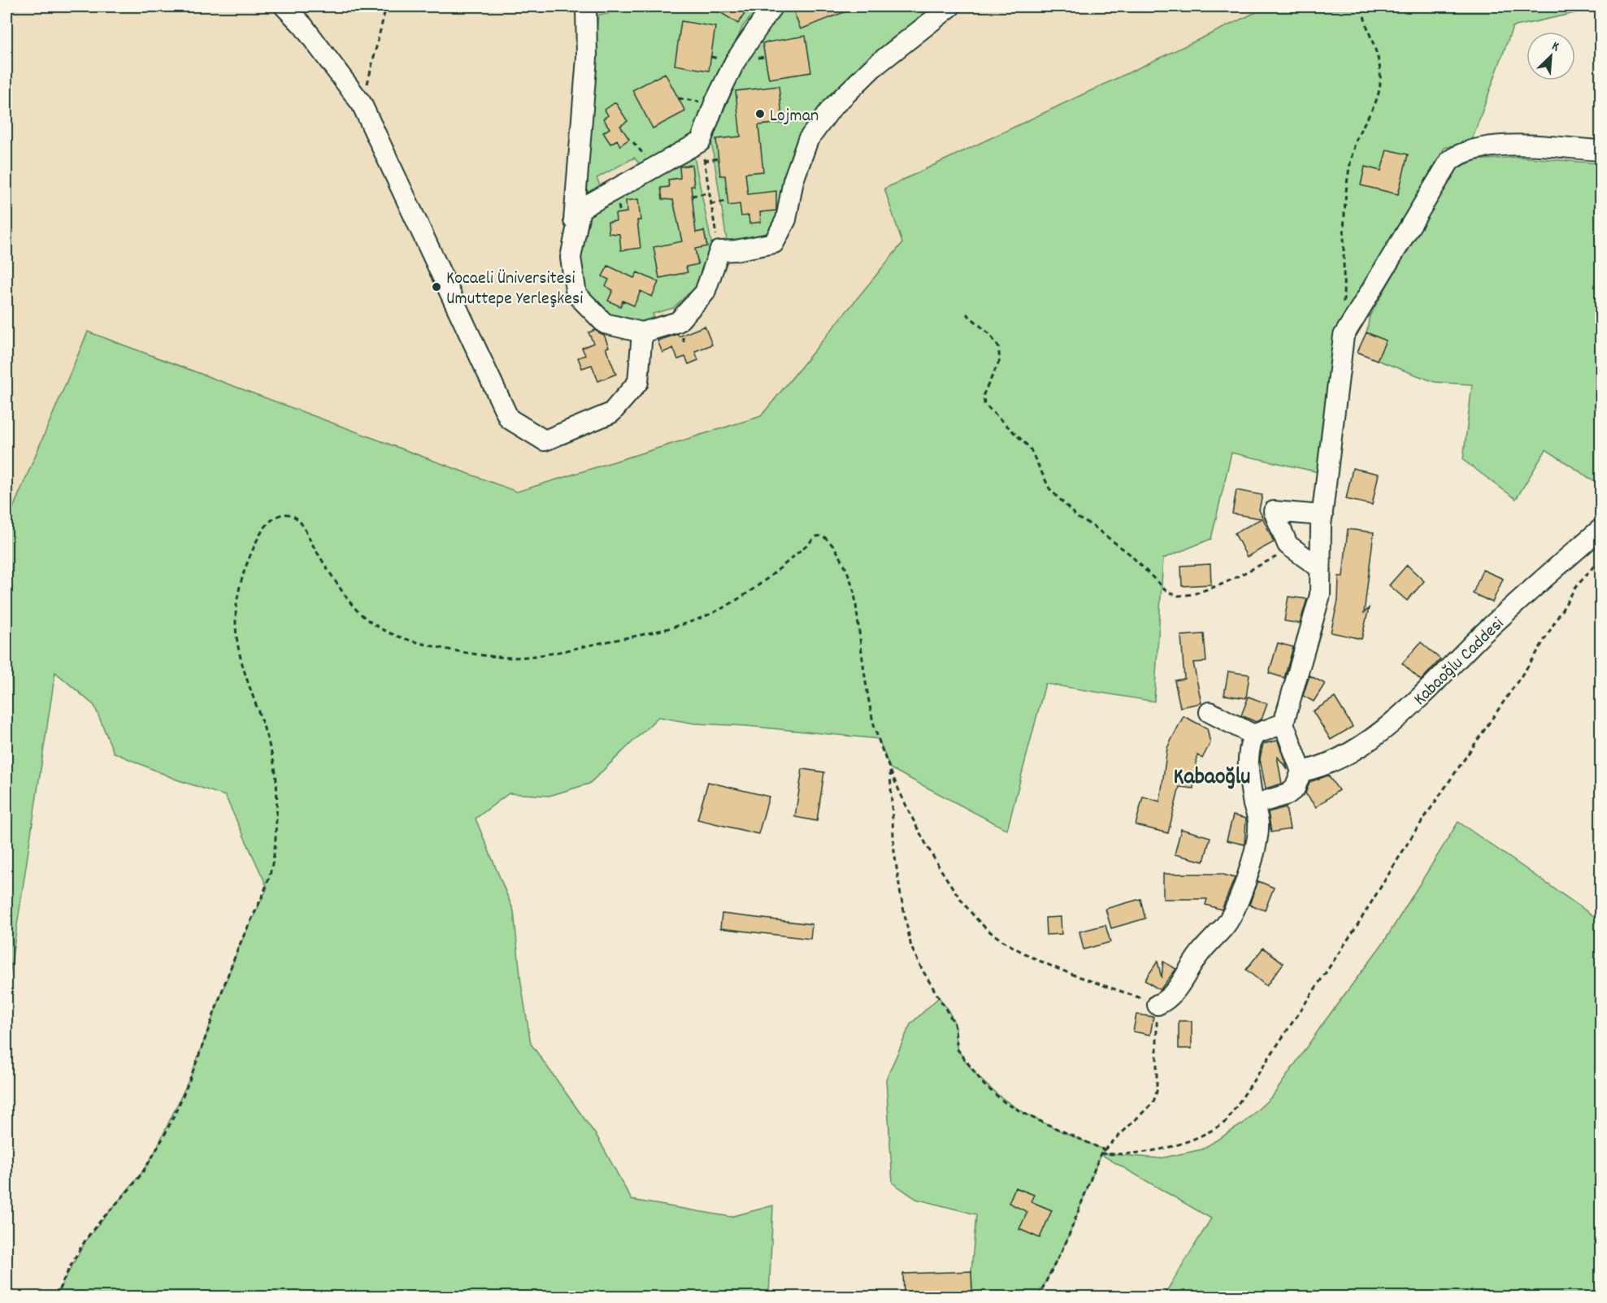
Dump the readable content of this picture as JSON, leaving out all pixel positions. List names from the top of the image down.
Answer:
{
  "streets": {
    "street": ["Kabaoğlu Caddesi"]
  },
  "districts": ["Kabaoğlu"],
  "places": ["Lojman", "Kocaeli Üniversitesi Umuttepe Yerleşkesi"],
  "north": "top right"
}
